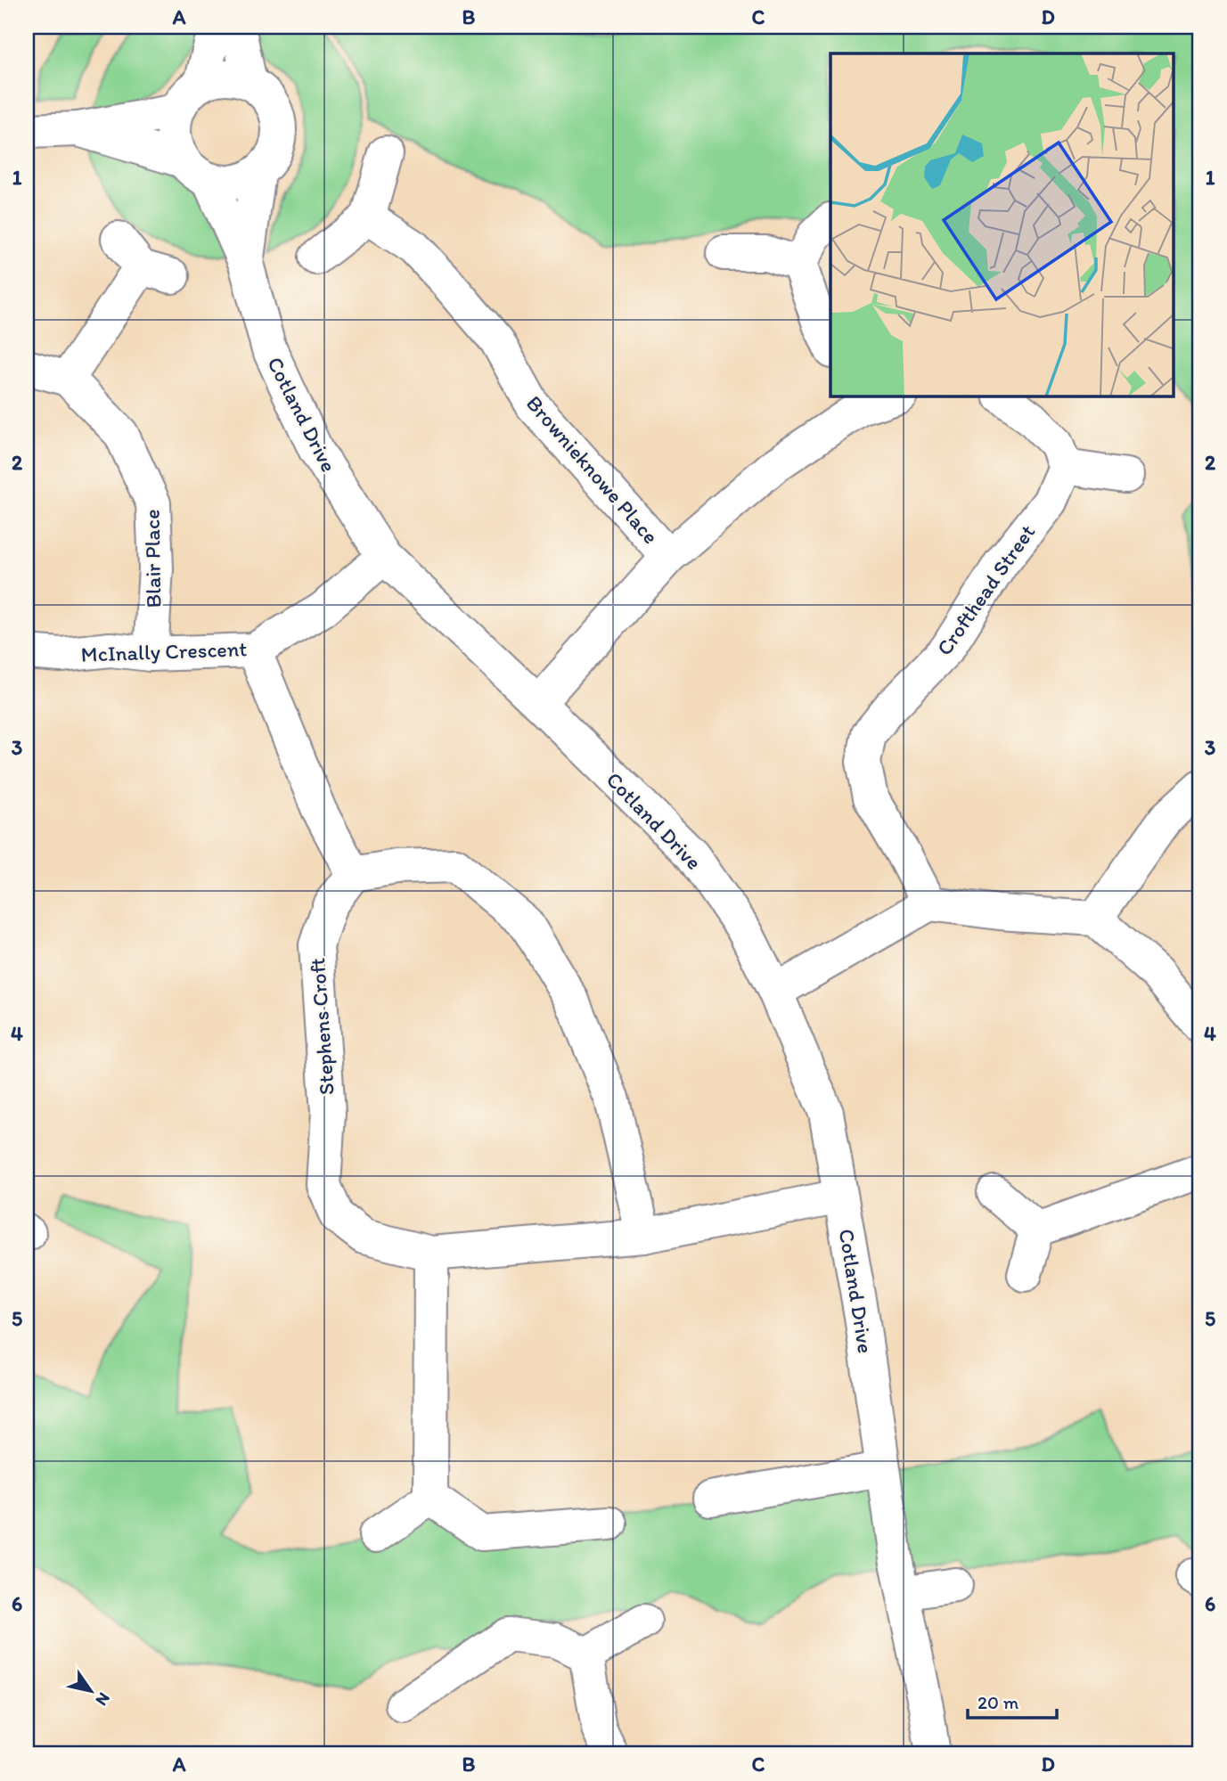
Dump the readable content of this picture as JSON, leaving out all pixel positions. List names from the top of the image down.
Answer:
{
  "streets": {
    "street": [
      "Cotland Drive",
      "Brownieknowe Place",
      "Blair Place",
      "Crofthead Street",
      "McInally Crescent",
      "Stephens Croft"
    ]
  },
  "crossings": [
    ["Cotland Drive", "McInally Crescent"],
    ["Cotland Drive", "Stephens Croft"],
    ["Blair Place", "McInally Crescent"]
  ],
  "scale_bar": "20 m",
  "north": "bottom right",
  "grid": {
    "columns": [
      "A",
      "B",
      "C",
      "D"
    ],
    "rows": [
      "1",
      "2",
      "3",
      "4",
      "5",
      "6"
    ]
  }
}
